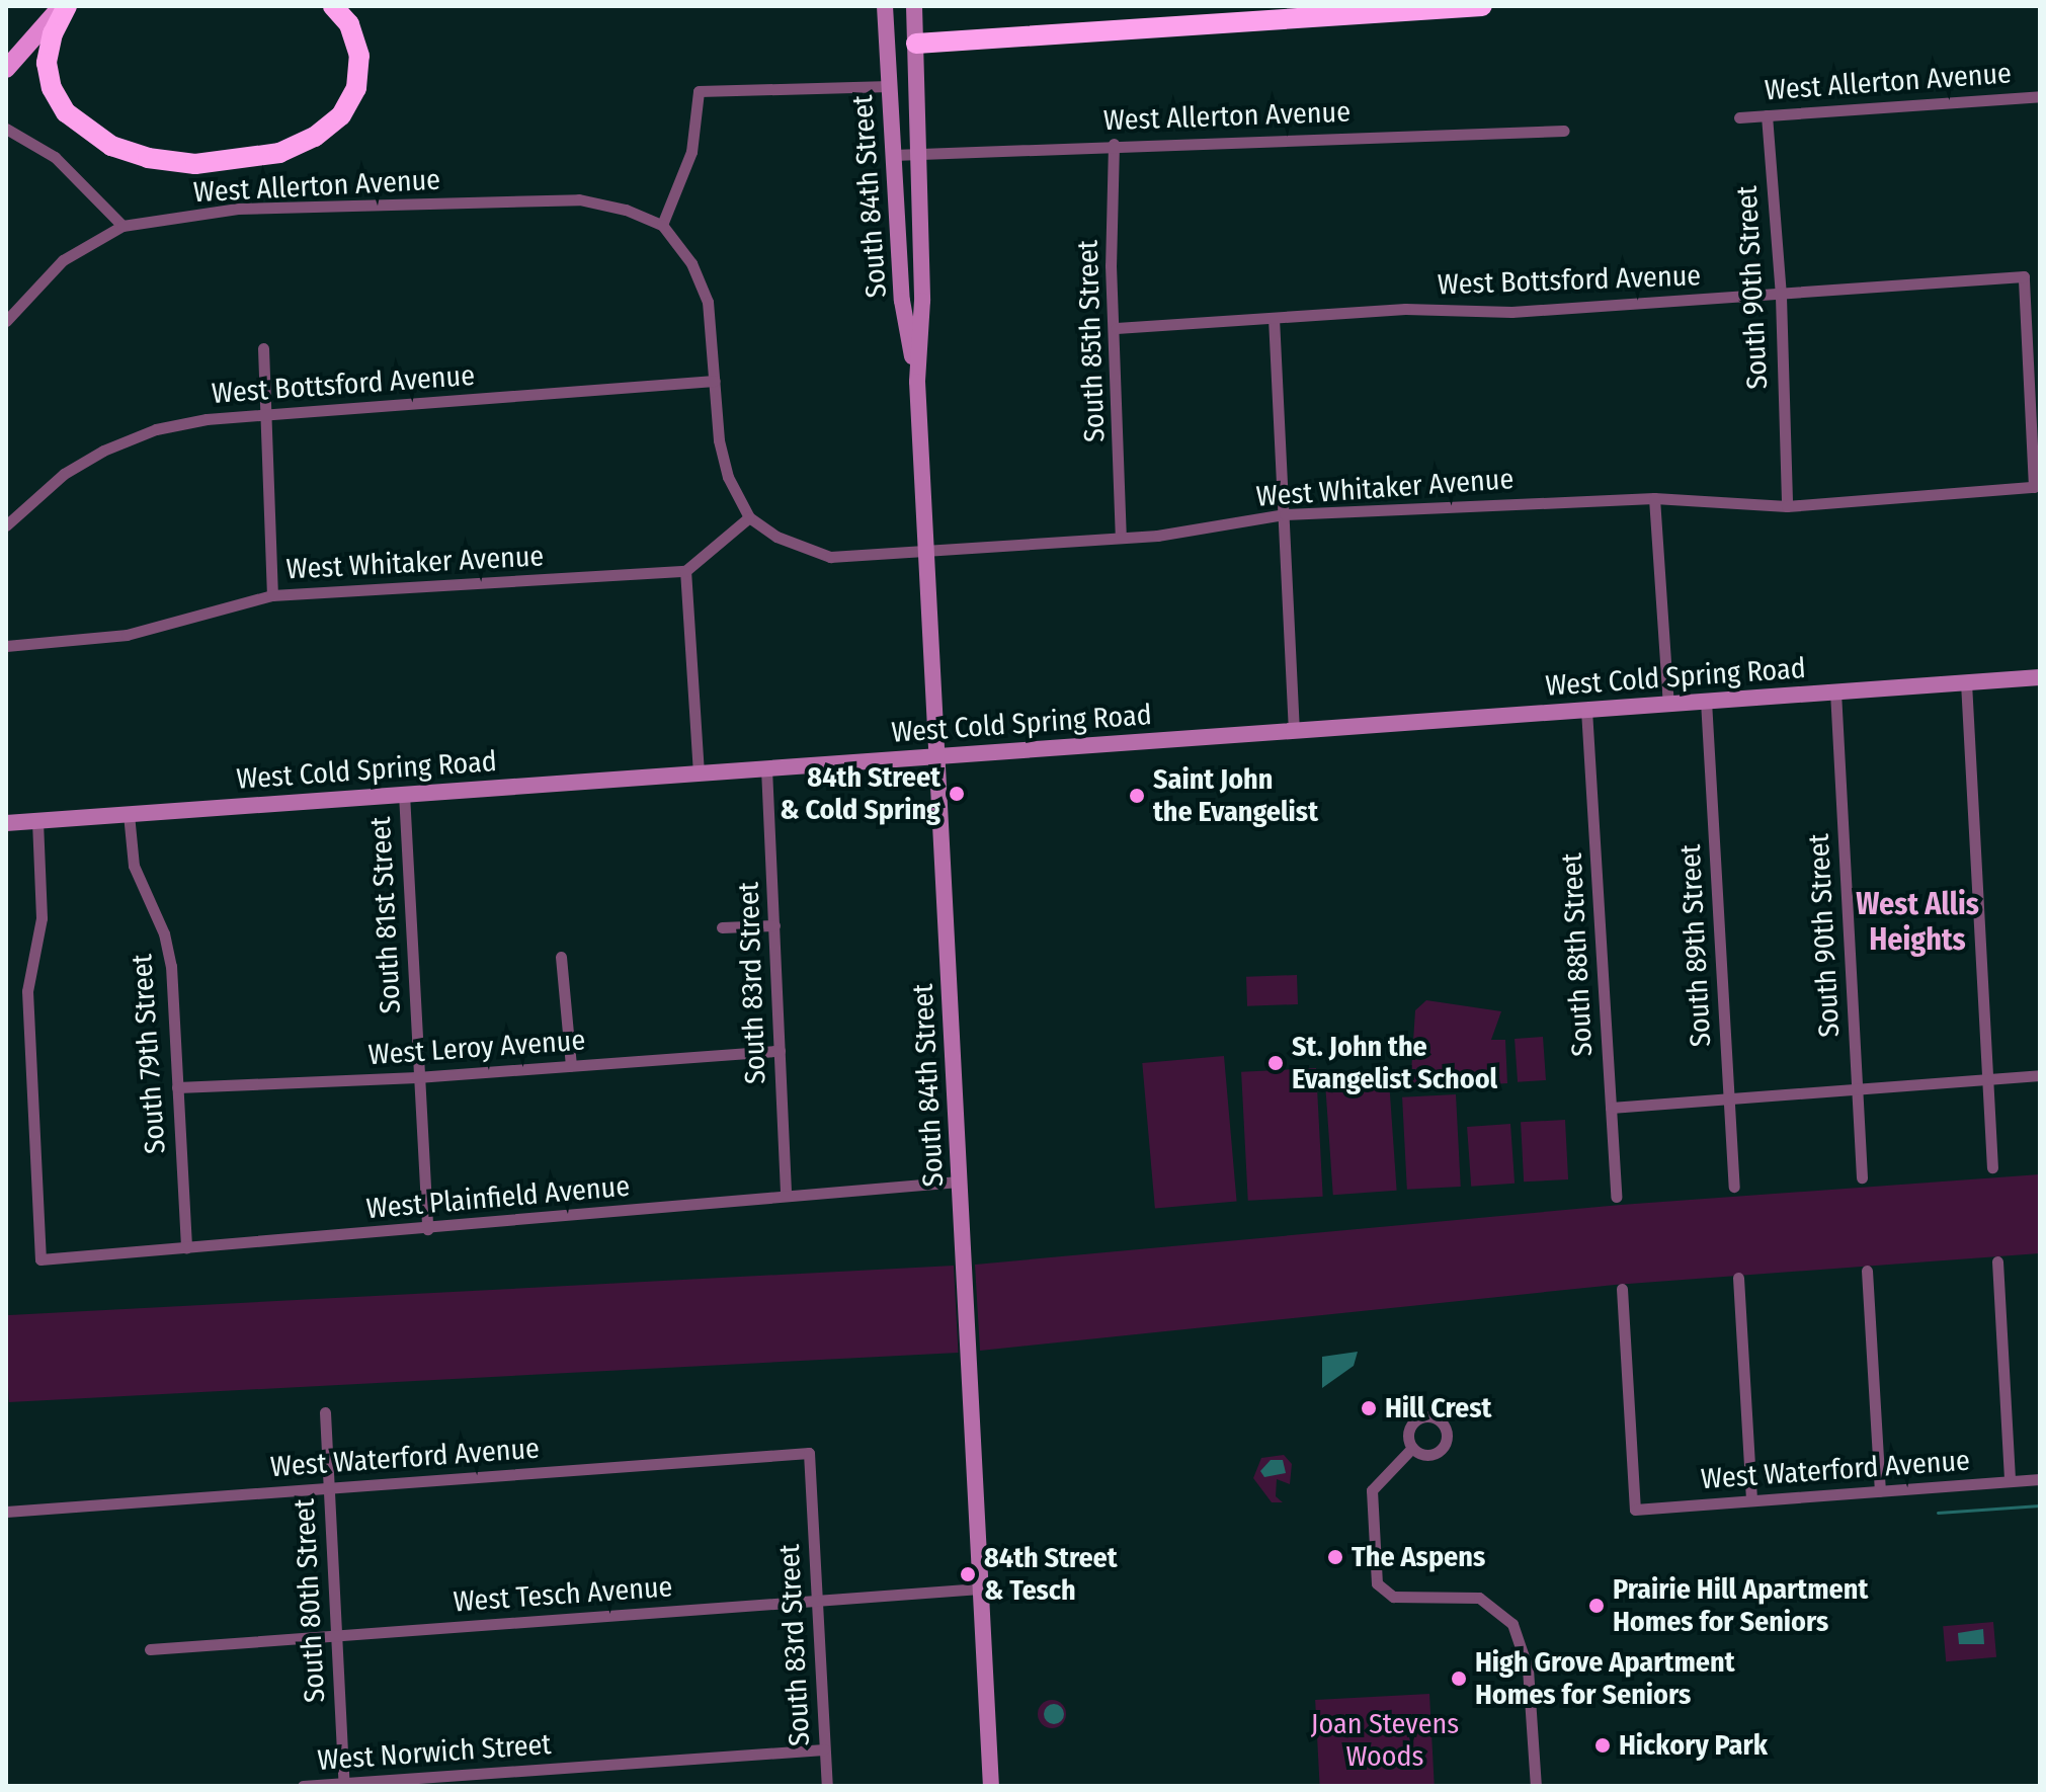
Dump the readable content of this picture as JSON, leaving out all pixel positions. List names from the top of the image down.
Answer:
{
  "streets": {
    "street": [
      "West Allerton Avenue",
      "South 84th Street",
      "West Bottsford Avenue",
      "South 90th Street",
      "South 85th Street",
      "West Whitaker Avenue",
      "West Cold Spring Road",
      "South 81st Street",
      "South 89th Street",
      "South 88th Street",
      "South 83rd Street",
      "West Leroy Avenue",
      "South 79th Street",
      "West Plainfield Avenue",
      "West Waterford Avenue",
      "West Tesch Avenue",
      "South 80th Street",
      "West Norwich Street"
    ]
  },
  "crossings": [
    ["West Allerton Avenue", "South 84th Street"],
    ["West Allerton Avenue", "South 90th Street"],
    ["West Allerton Avenue", "South 85th Street"],
    ["South 84th Street", "West Whitaker Avenue"],
    ["South 84th Street", "West Cold Spring Road"],
    ["South 84th Street", "West Plainfield Avenue"],
    ["South 84th Street", "West Tesch Avenue"],
    ["West Bottsford Avenue", "South 90th Street"],
    ["West Bottsford Avenue", "South 85th Street"],
    ["West Bottsford Avenue", "West Whitaker Avenue"],
    ["South 90th Street", "West Whitaker Avenue"],
    ["South 90th Street", "West Cold Spring Road"],
    ["South 85th Street", "West Whitaker Avenue"],
    ["West Cold Spring Road", "South 81st Street"],
    ["West Cold Spring Road", "South 89th Street"],
    ["West Cold Spring Road", "South 88th Street"],
    ["West Cold Spring Road", "South 83rd Street"],
    ["West Cold Spring Road", "South 79th Street"],
    ["West Cold Spring Road", "West Plainfield Avenue"],
    ["South 81st Street", "West Leroy Avenue"],
    ["South 81st Street", "West Plainfield Avenue"],
    ["South 83rd Street", "West Leroy Avenue"],
    ["South 83rd Street", "West Plainfield Avenue"],
    ["South 83rd Street", "West Waterford Avenue"],
    ["South 83rd Street", "West Tesch Avenue"],
    ["South 83rd Street", "West Norwich Street"],
    ["West Leroy Avenue", "South 79th Street"],
    ["South 79th Street", "West Plainfield Avenue"],
    ["West Waterford Avenue", "South 80th Street"],
    ["West Tesch Avenue", "South 80th Street"],
    ["South 80th Street", "West Norwich Street"]
  ],
  "districts": ["West Allis Heights"],
  "parks": ["Joan Stevens Woods"],
  "places": [
    "84th Street & Cold Spring",
    "Saint John the Evangelist",
    "St. John the Evangelist School",
    "Hill Crest",
    "The Aspens",
    "84th Street & Tesch",
    "Prairie Hill Apartment Homes for Seniors",
    "High Grove Apartment Homes for Seniors",
    "Hickory Park"
  ]
}
